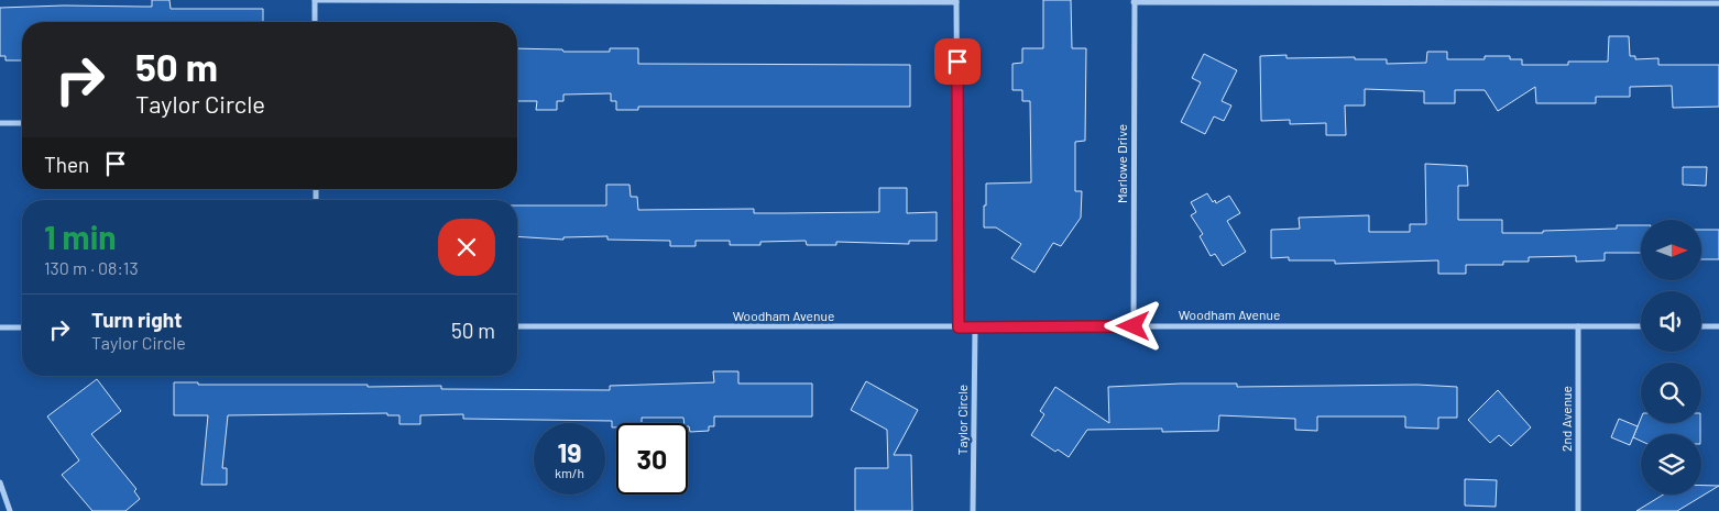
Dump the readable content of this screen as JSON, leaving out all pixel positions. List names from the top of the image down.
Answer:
{
  "streets": {
    "street": [
      "Marlowe Drive",
      "Woodham Avenue",
      "2nd Avenue",
      "Taylor Circle"
    ]
  },
  "crossings": [
    ["Marlowe Drive", "Woodham Avenue"],
    ["Woodham Avenue", "2nd Avenue"],
    ["Woodham Avenue", "Taylor Circle"]
  ],
  "north": "right",
  "page": {
    "turn": ["50 m", "Taylor Circle"],
    "then": "Then",
    "heading": ["1 min", "130 m · 08:13"],
    "list": [
      {
        "name": "Turn right",
        "note": "Taylor Circle",
        "value": "50 m"
      }
    ],
    "speed": "19 km/h",
    "limit": "30"
  }
}
